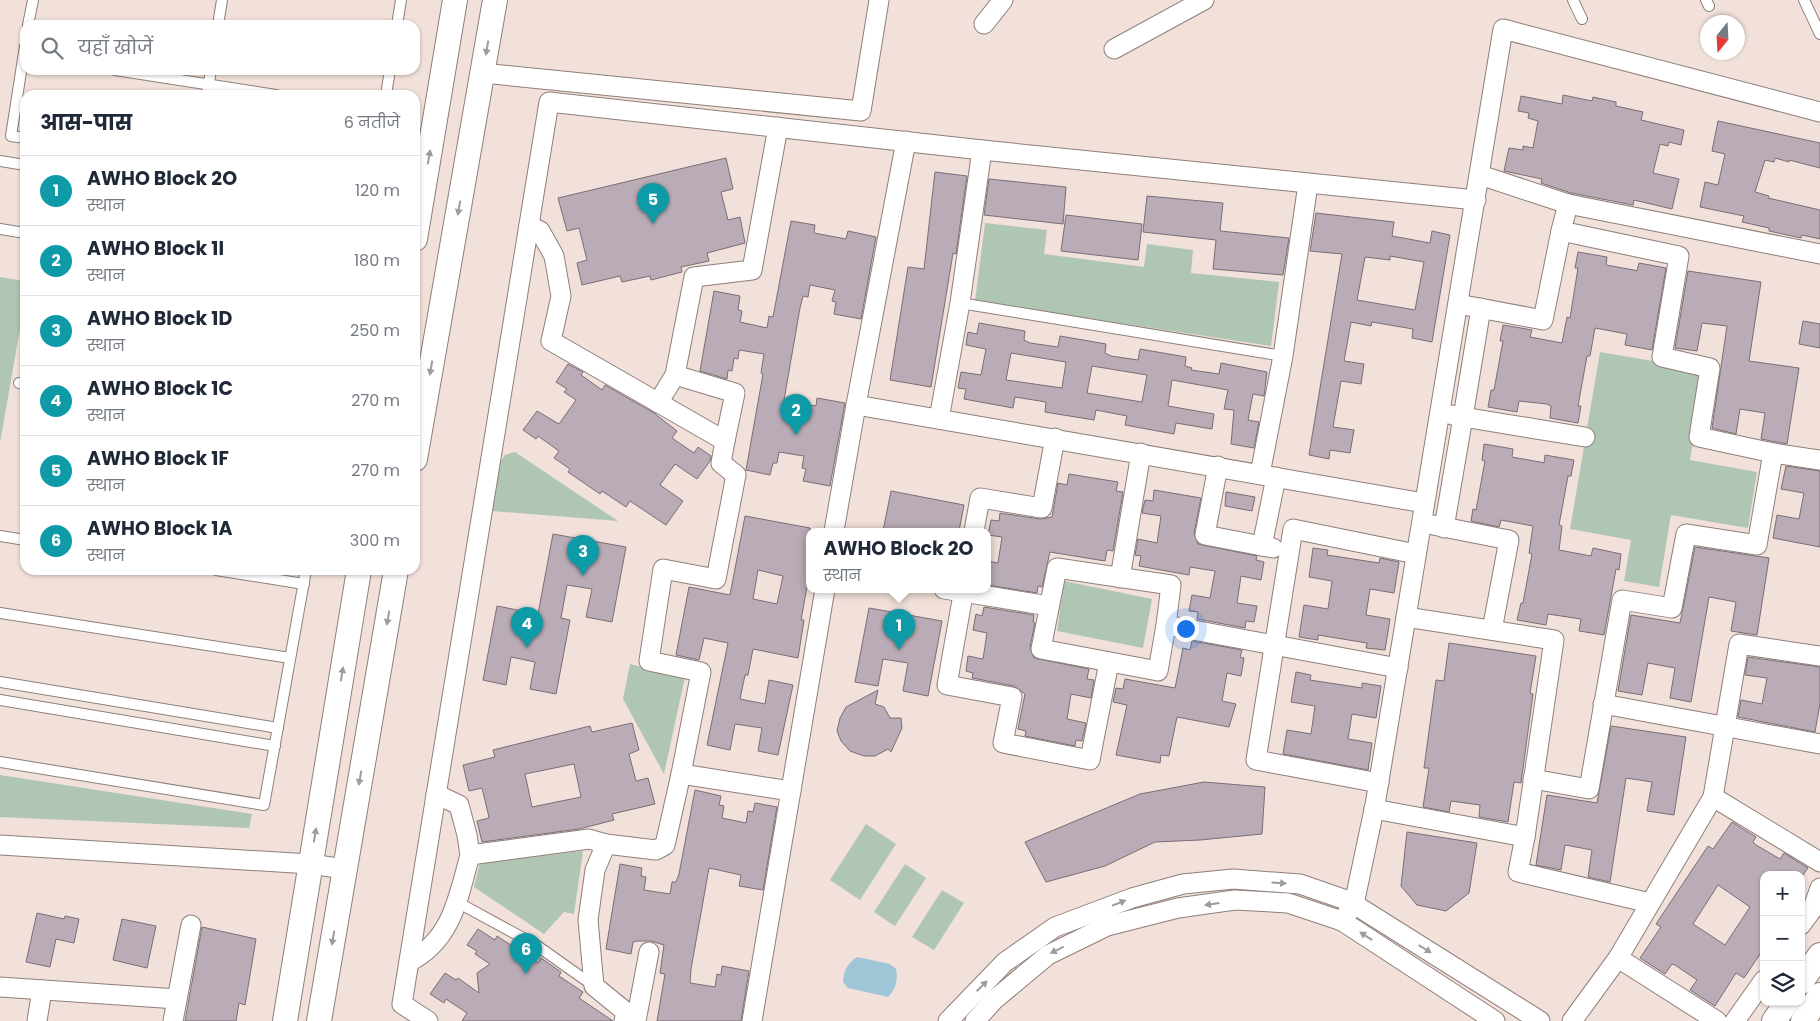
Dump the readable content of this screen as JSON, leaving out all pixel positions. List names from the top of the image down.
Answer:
{
  "north": "bottom",
  "page": {
    "search": "यहाँ खोजें",
    "heading": ["आस-पास", "6 नतीजे"],
    "list": [
      {
        "mark": "1",
        "name": "AWHO Block 2O",
        "note": "स्थान",
        "value": "120 m"
      },
      {
        "mark": "2",
        "name": "AWHO Block 1I",
        "note": "स्थान",
        "value": "180 m"
      },
      {
        "mark": "3",
        "name": "AWHO Block 1D",
        "note": "स्थान",
        "value": "250 m"
      },
      {
        "mark": "4",
        "name": "AWHO Block 1C",
        "note": "स्थान",
        "value": "270 m"
      },
      {
        "mark": "5",
        "name": "AWHO Block 1F",
        "note": "स्थान",
        "value": "270 m"
      },
      {
        "mark": "6",
        "name": "AWHO Block 1A",
        "note": "स्थान",
        "value": "300 m"
      }
    ],
    "pins": [
      "5",
      "2",
      "3",
      "4",
      "1",
      "6"
    ],
    "popup": ["AWHO Block 2O", "स्थान"],
    "map_buttons": ["+", "−"]
  }
}
